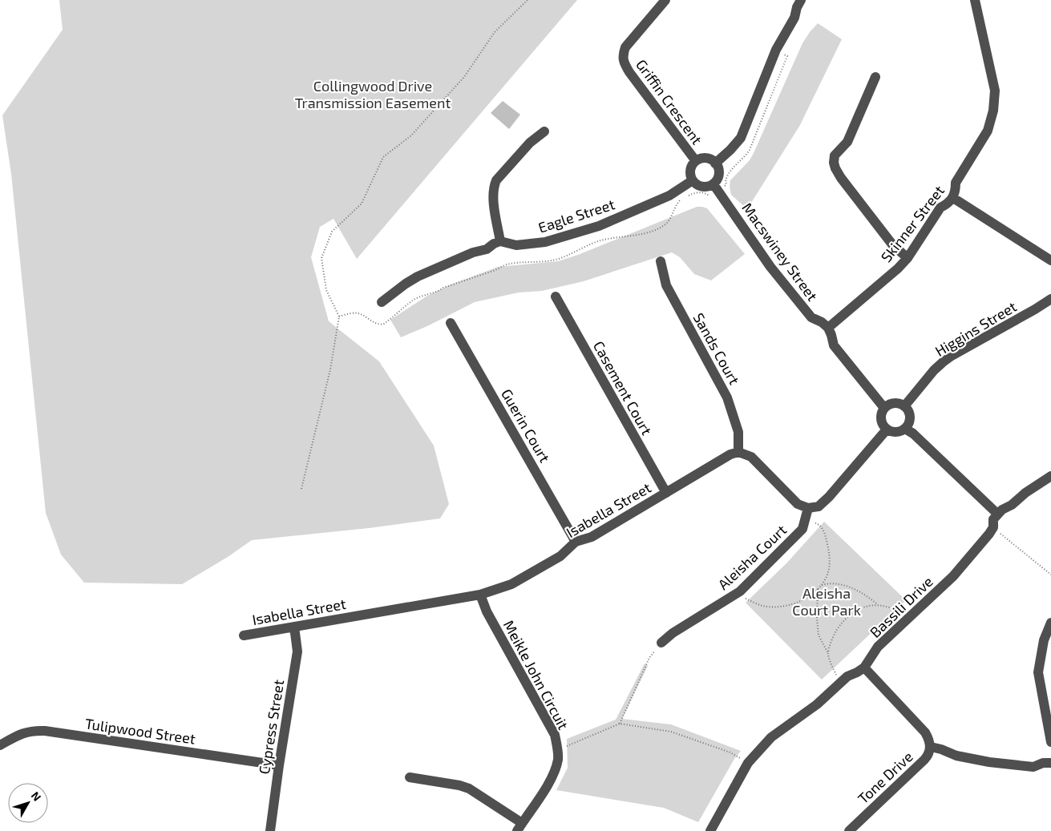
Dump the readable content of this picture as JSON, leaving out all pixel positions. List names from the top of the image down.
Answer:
{
  "streets": {
    "street": [
      "Griffin Crescent",
      "Eagle Street",
      "Skinner Street",
      "Macswiney Street",
      "Higgins Street",
      "Sands Court",
      "Casement Court",
      "Guerin Court",
      "Isabella Street",
      "Aleisha Court",
      "Bassili Drive",
      "Meikle John Circuit",
      "Cypress Street",
      "Tulipwood Street",
      "Tone Drive"
    ]
  },
  "crossings": [
    ["Griffin Crescent", "Eagle Street"],
    ["Griffin Crescent", "Macswiney Street"],
    ["Eagle Street", "Macswiney Street"],
    ["Skinner Street", "Macswiney Street"],
    ["Sands Court", "Isabella Street"],
    ["Casement Court", "Isabella Street"],
    ["Guerin Court", "Isabella Street"],
    ["Isabella Street", "Meikle John Circuit"],
    ["Isabella Street", "Cypress Street"],
    ["Bassili Drive", "Tone Drive"],
    ["Cypress Street", "Tulipwood Street"]
  ],
  "parks": ["Collingwood Drive Transmission Easement", "Aleisha Court Park"],
  "north": "top right"
}
